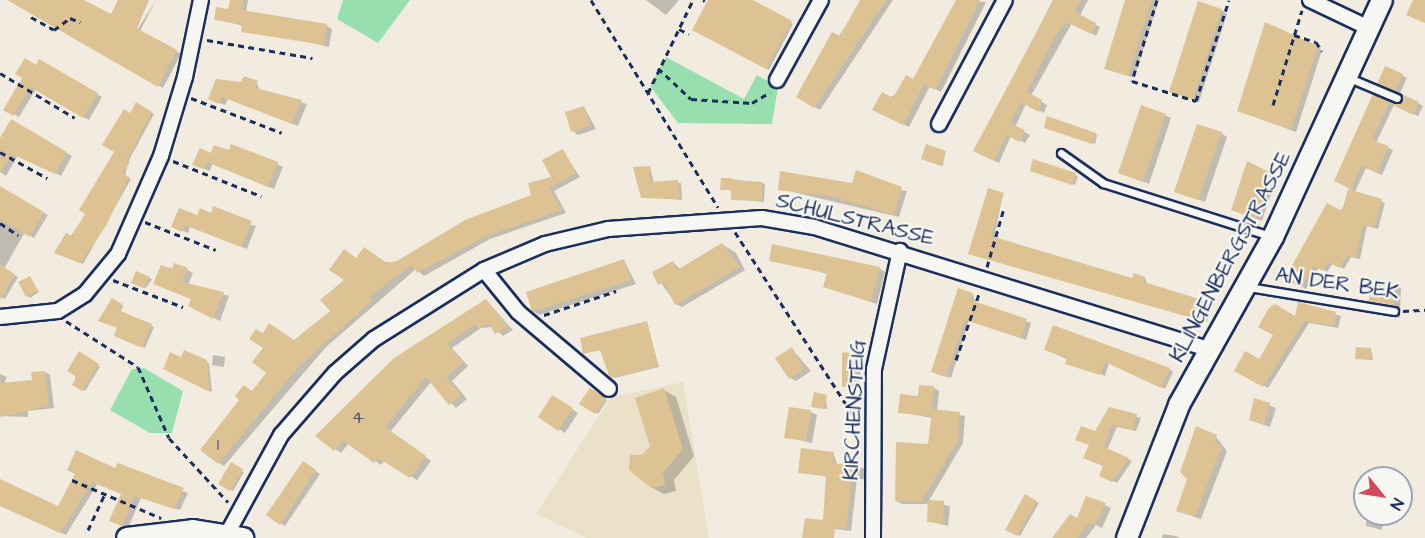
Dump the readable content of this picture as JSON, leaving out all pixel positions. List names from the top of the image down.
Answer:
{
  "streets": {
    "street": ["SCHULSTRASSE", "KLINGENBERGSTRASSE", "KIRCHENSTEIG"],
    "lane": ["AN DER BEK"]
  },
  "crossings": [
    ["SCHULSTRASSE", "KLINGENBERGSTRASSE"],
    ["SCHULSTRASSE", "KIRCHENSTEIG"],
    ["KLINGENBERGSTRASSE", "AN DER BEK"]
  ],
  "house_numbers": ["4", "1"],
  "north": "bottom right"
}
